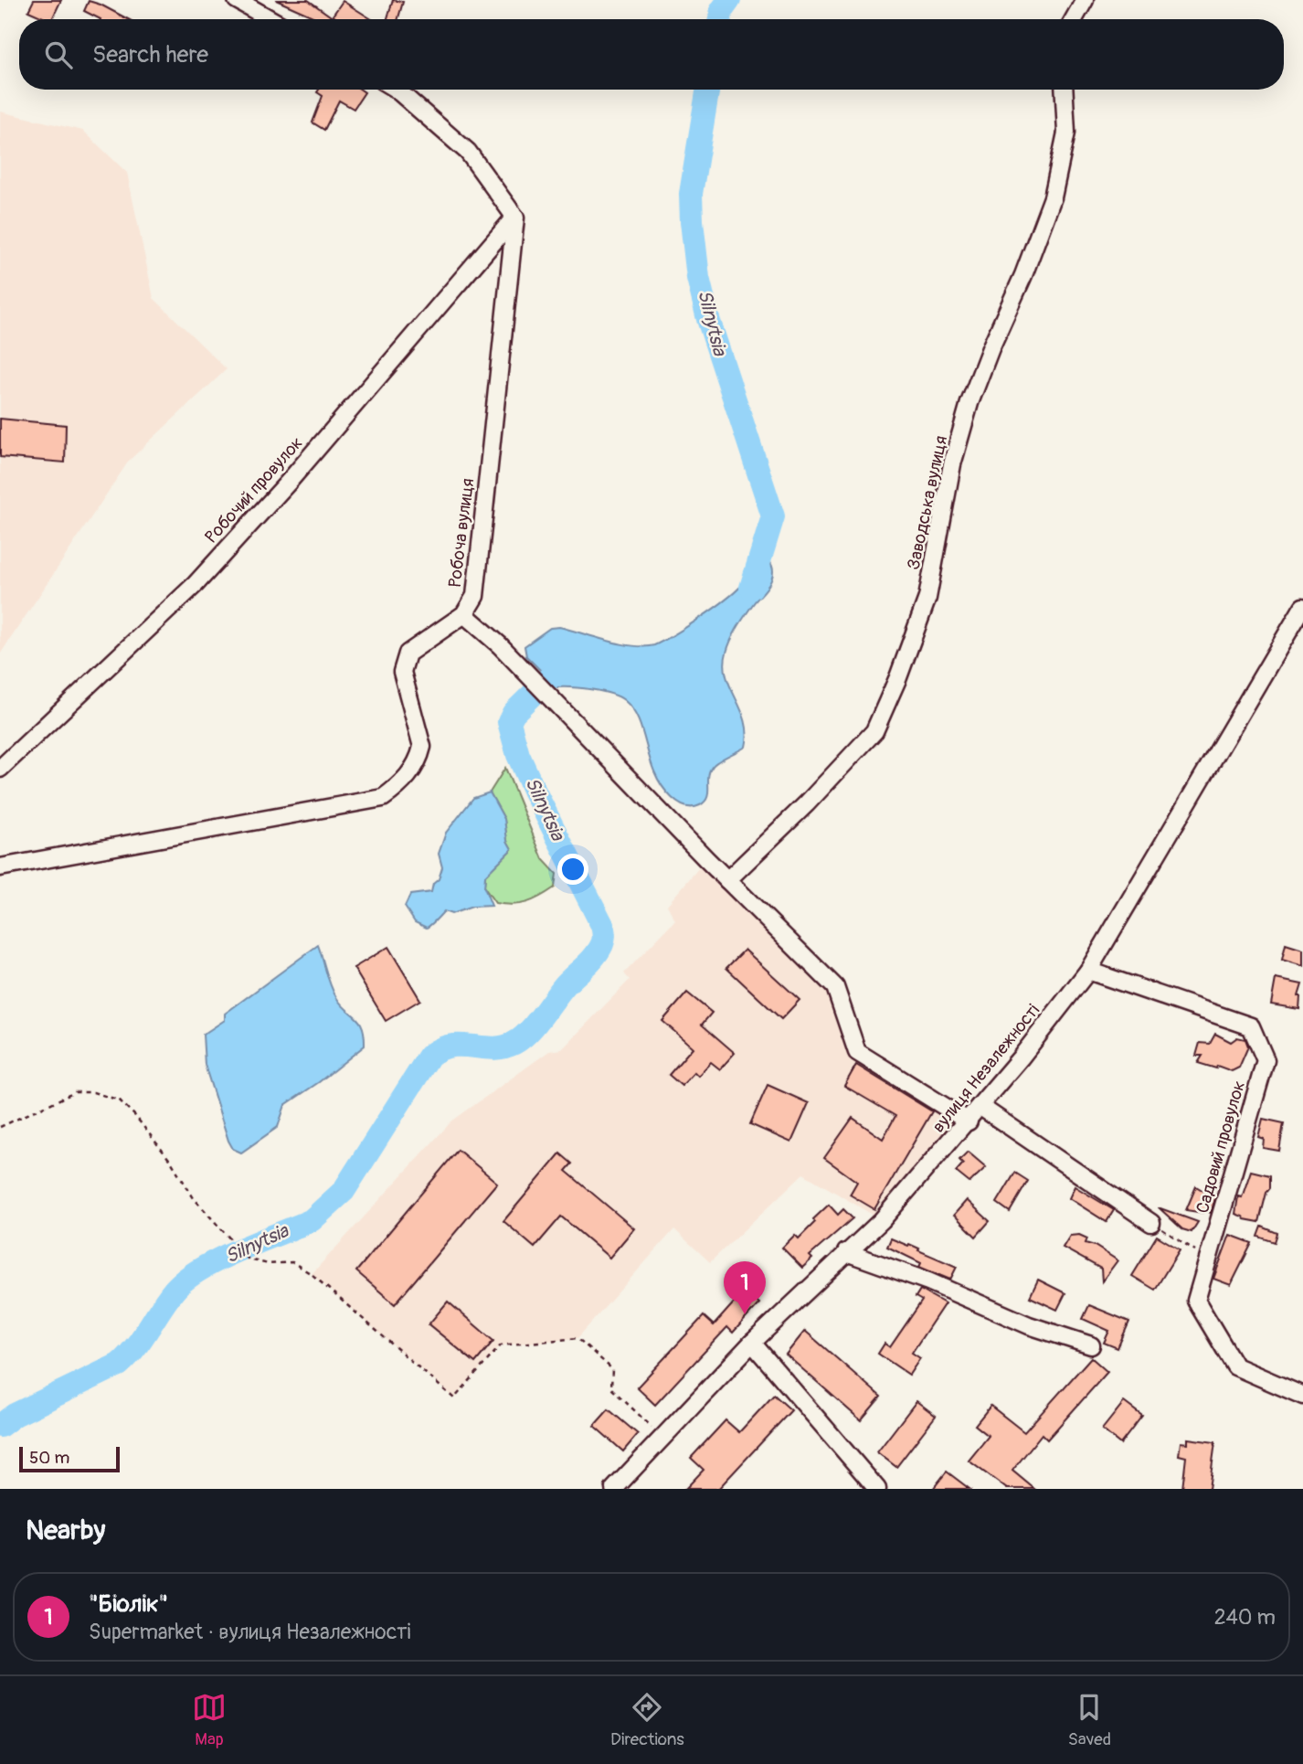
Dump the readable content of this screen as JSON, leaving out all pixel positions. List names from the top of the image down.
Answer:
{
  "streets": {
    "street": [
      "Робочий провулок",
      "Заводська вулиця",
      "Робоча вулиця",
      "вулиця Незалежності",
      "Садовий провулок"
    ]
  },
  "crossings": [
    ["Робочий провулок", "Робоча вулиця"],
    ["вулиця Незалежності", "Садовий провулок"]
  ],
  "water": ["Silnytsia"],
  "scale_bar": "50 m",
  "page": {
    "search": "Search here",
    "pins": "1",
    "scale": "50 m",
    "heading": "Nearby",
    "list": [
      {
        "mark": "1",
        "name": "\"Біолік\"",
        "note": "Supermarket · вулиця Незалежності",
        "value": "240 m"
      }
    ],
    "nav": ["Map", "Directions", "Saved"]
  }
}
